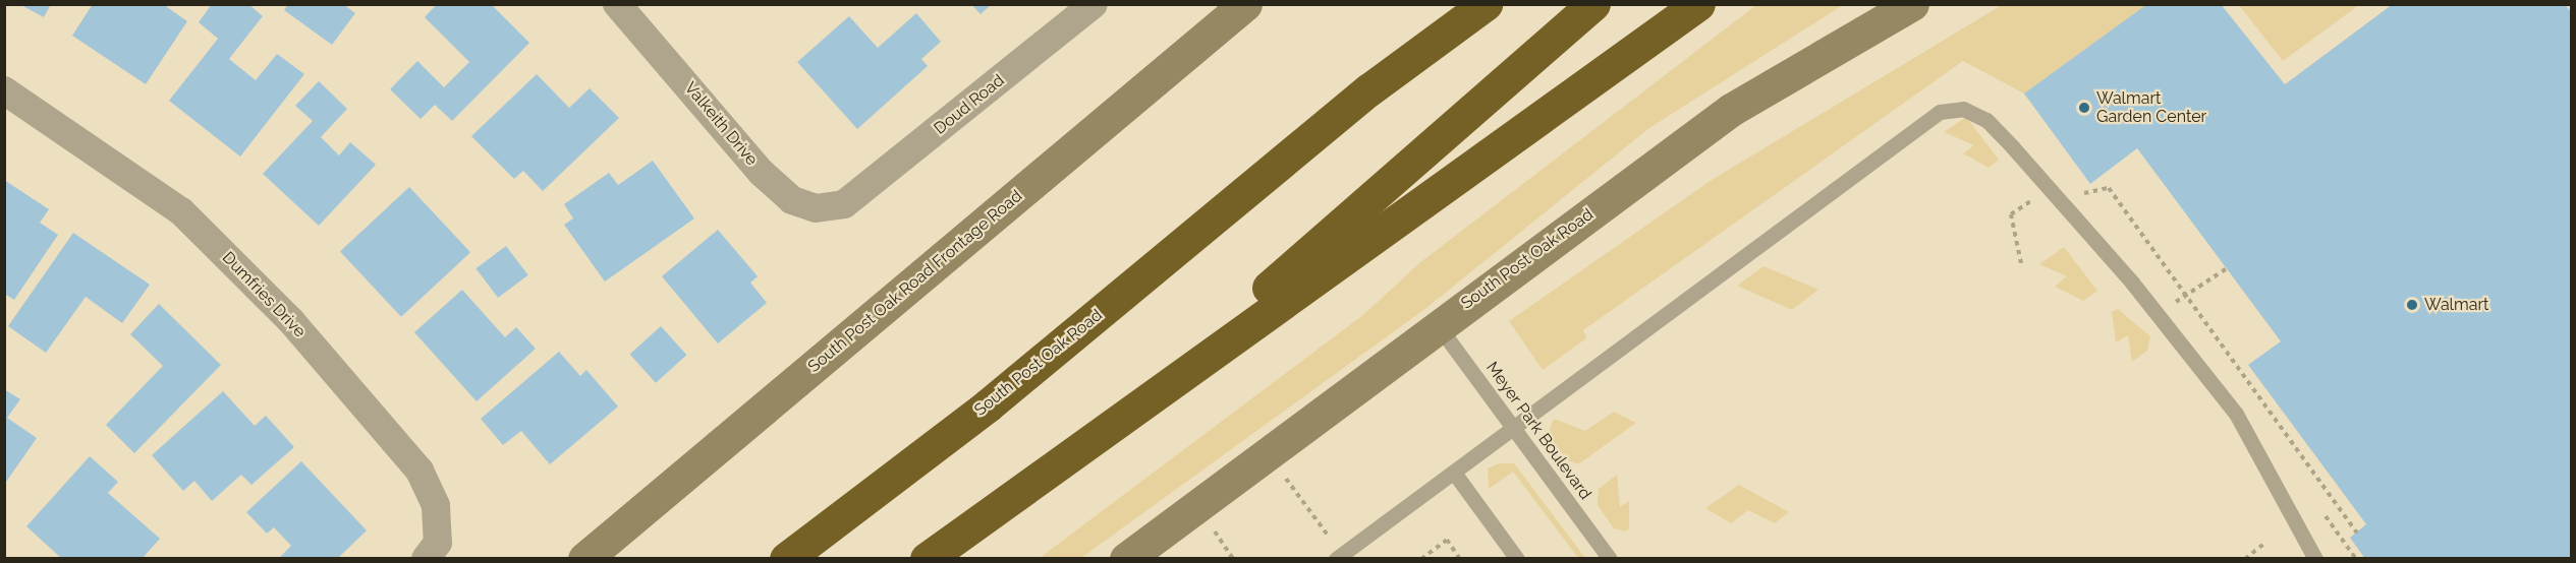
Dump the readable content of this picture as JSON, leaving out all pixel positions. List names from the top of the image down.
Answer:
{
  "streets": {
    "highway": ["South Post Oak Road"],
    "main road": ["South Post Oak Road Frontage Road"],
    "street": ["Doud Road", "Valkeith Drive", "Dumfries Drive"],
    "lane": ["Meyer Park Boulevard"]
  },
  "crossings": [
    ["Doud Road", "Valkeith Drive"],
    ["South Post Oak Road", "Meyer Park Boulevard"]
  ],
  "places": ["Walmart Garden Center", "Walmart"]
}
